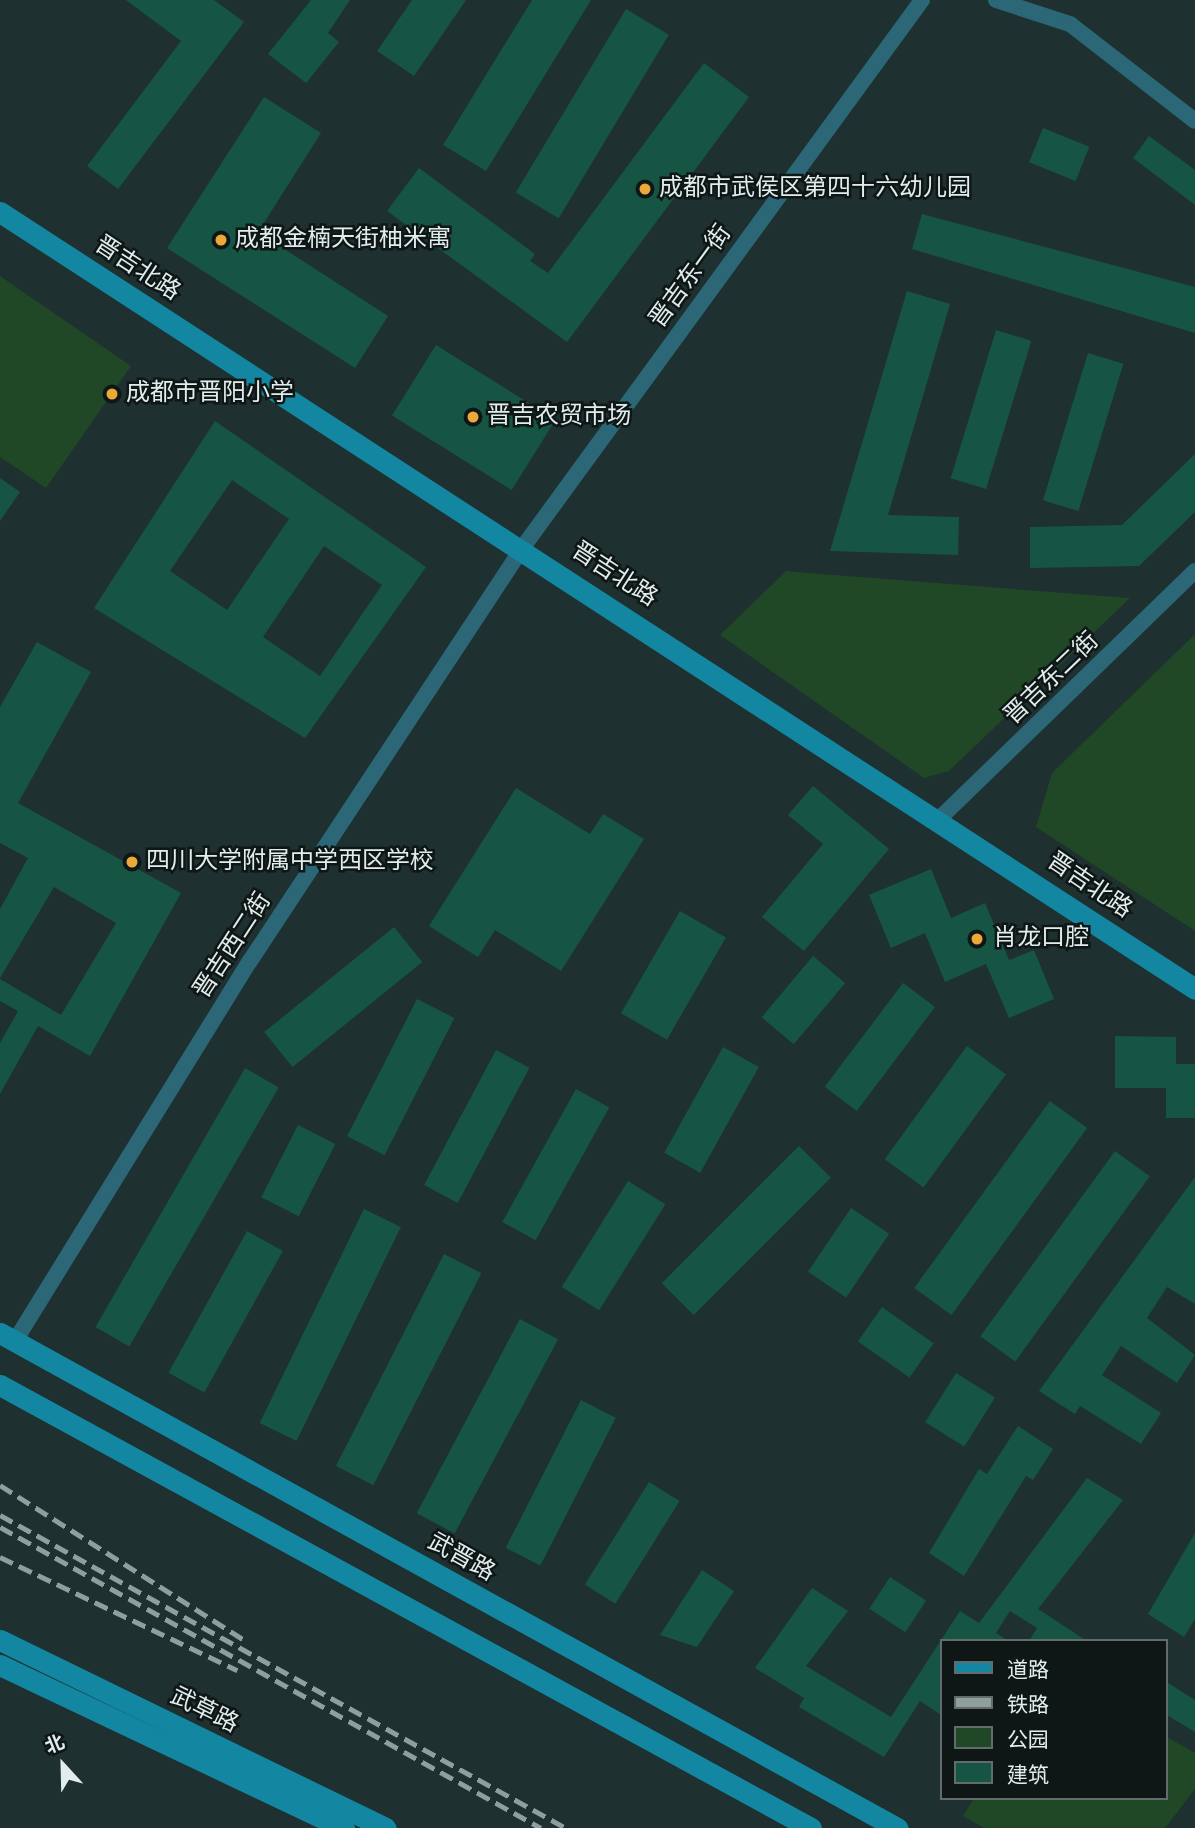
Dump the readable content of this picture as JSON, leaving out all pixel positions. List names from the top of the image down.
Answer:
{
  "streets": {
    "street": [
      "晋吉北路",
      "晋吉东一街",
      "晋吉东二街",
      "晋吉西二街",
      "武晋路",
      "武草路"
    ]
  },
  "crossings": [
    ["晋吉北路", "晋吉东一街"],
    ["晋吉北路", "晋吉东二街"],
    ["晋吉北路", "晋吉西二街"],
    ["晋吉东一街", "晋吉西二街"],
    ["晋吉西二街", "武晋路"]
  ],
  "places": [
    "成都市武侯区第四十六幼儿园",
    "成都金楠天街柚米寓",
    "成都市晋阳小学",
    "晋吉农贸市场",
    "四川大学附属中学西区学校",
    "肖龙口腔"
  ],
  "legend": [
    "道路",
    "铁路",
    "公园",
    "建筑"
  ],
  "north": "top"
}
